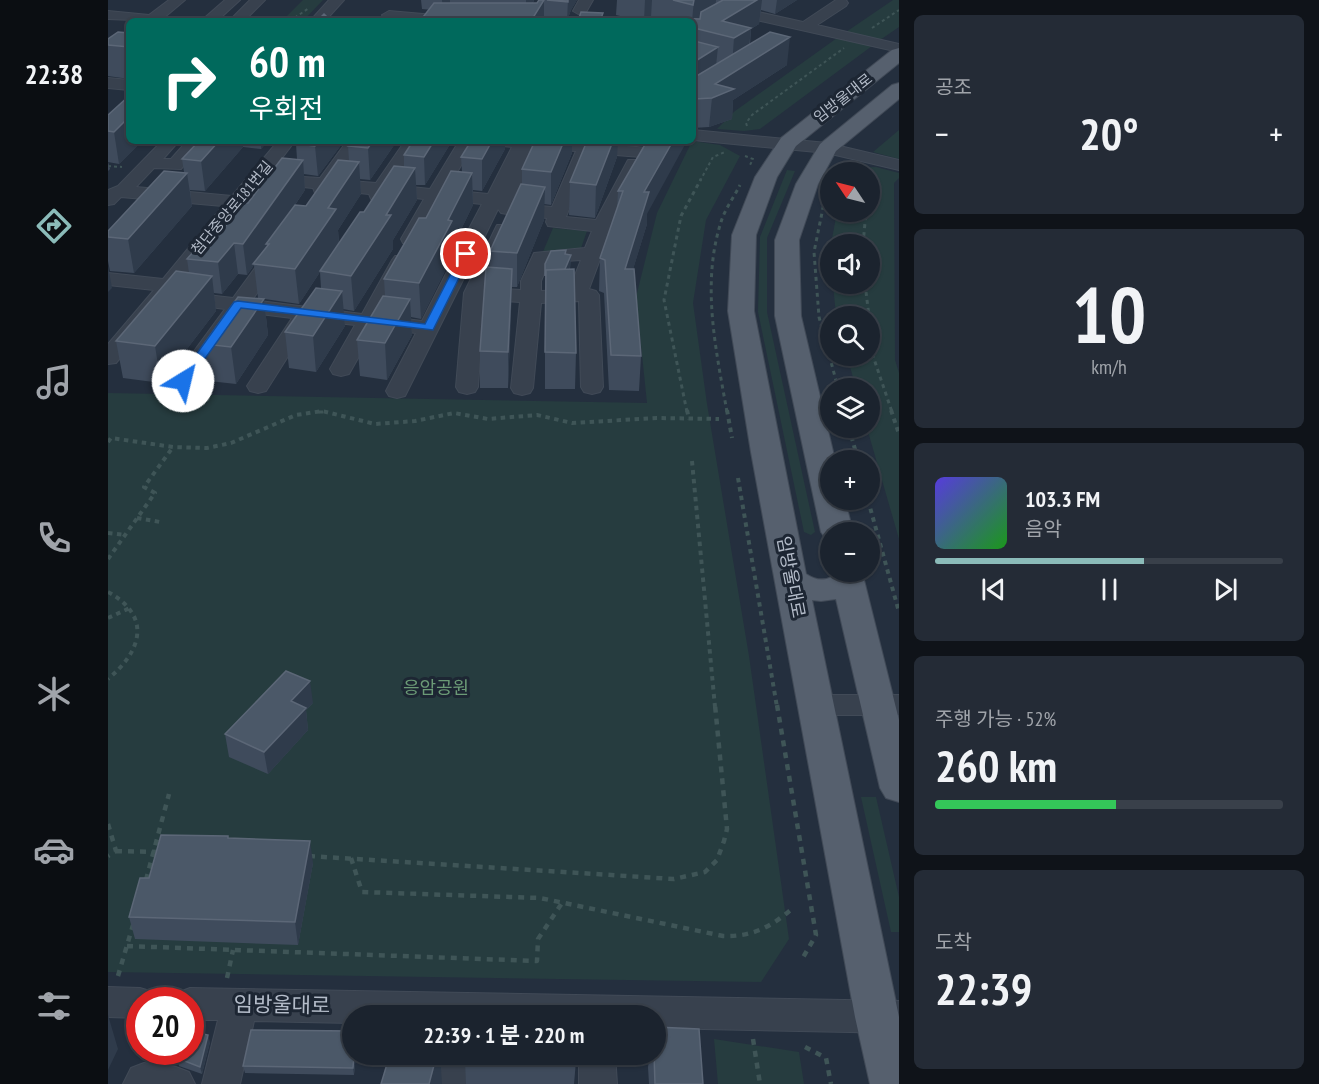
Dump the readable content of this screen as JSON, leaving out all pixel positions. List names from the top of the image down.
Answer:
{
  "streets": {
    "main road": ["임방울대로"],
    "street": ["첨단중앙로181번길"]
  },
  "parks": ["응암공원"],
  "north": "top left",
  "page": {
    "tabs": "22:38",
    "tile": [
      "공조",
      ["10", "km/h"],
      ["주행 가능 · 52%", "260 km"],
      ["도착", "22:39"]
    ],
    "turn": ["60 m", "우회전"],
    "heat": ["−", "20°", "+"],
    "map_buttons": ["+", "−"],
    "song": ["103.3 FM", "음악"],
    "limit": "20",
    "trip": "22:39 · 1 분 · 220 m"
  }
}
